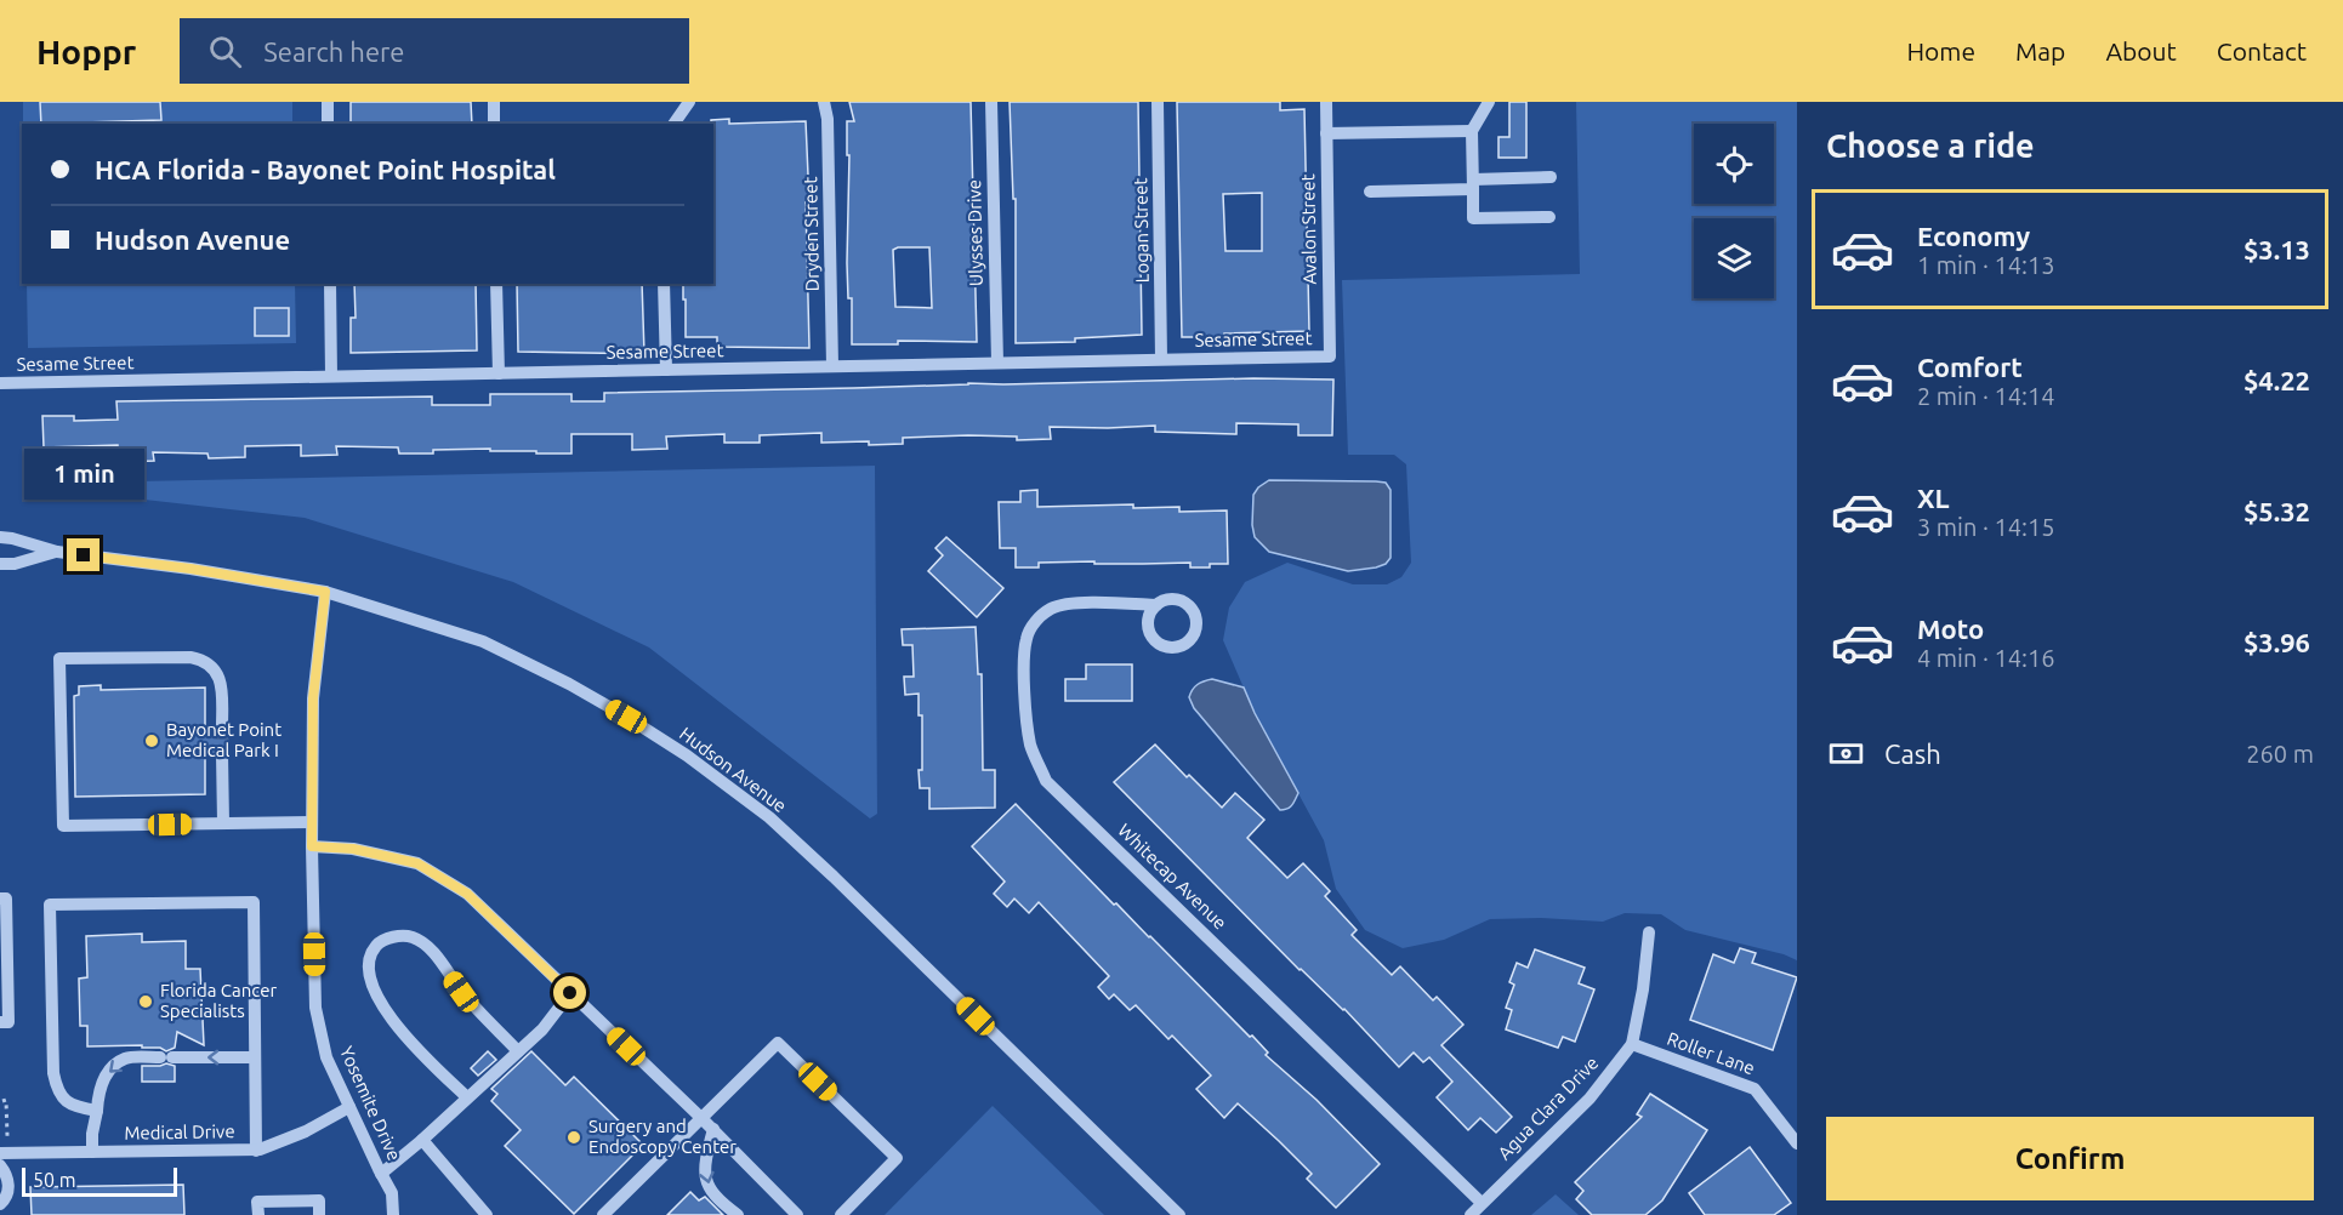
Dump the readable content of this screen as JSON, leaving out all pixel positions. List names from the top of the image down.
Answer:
{
  "streets": {
    "street": [
      "Avalon Street",
      "Logan Street",
      "Ulysses Drive",
      "Dryden Street",
      "Sesame Street",
      "Hudson Avenue",
      "Whitecap Avenue",
      "Roller Lane",
      "Yosemite Drive",
      "Agua Clara Drive",
      "Medical Drive"
    ]
  },
  "crossings": [
    ["Avalon Street", "Sesame Street"],
    ["Logan Street", "Sesame Street"],
    ["Ulysses Drive", "Sesame Street"],
    ["Dryden Street", "Sesame Street"],
    ["Hudson Avenue", "Yosemite Drive"],
    ["Whitecap Avenue", "Agua Clara Drive"],
    ["Roller Lane", "Agua Clara Drive"],
    ["Yosemite Drive", "Medical Drive"]
  ],
  "places": ["Bayonet Point Medical Park I", "Florida Cancer Specialists", "Surgery and Endoscopy Center"],
  "scale_bar": "50 m",
  "page": {
    "header": "Hoppr",
    "search": "Search here",
    "nav": [
      "Home",
      "Map",
      "About",
      "Contact"
    ],
    "heading": "Choose a ride",
    "banner": ["HCA Florida - Bayonet Point Hospital", "Hudson Avenue"],
    "list": [
      {
        "name": "Economy",
        "note": "1 min · 14:13",
        "value": "$3.13"
      },
      {
        "name": "Comfort",
        "note": "2 min · 14:14",
        "value": "$4.22"
      },
      {
        "name": "XL",
        "note": "3 min · 14:15",
        "value": "$5.32"
      },
      {
        "name": "Moto",
        "note": "4 min · 14:16",
        "value": "$3.96"
      }
    ],
    "bubble": "1 min",
    "pay": ["Cash", "260 m"],
    "buttons": "Confirm",
    "scale": "50 m"
  }
}
